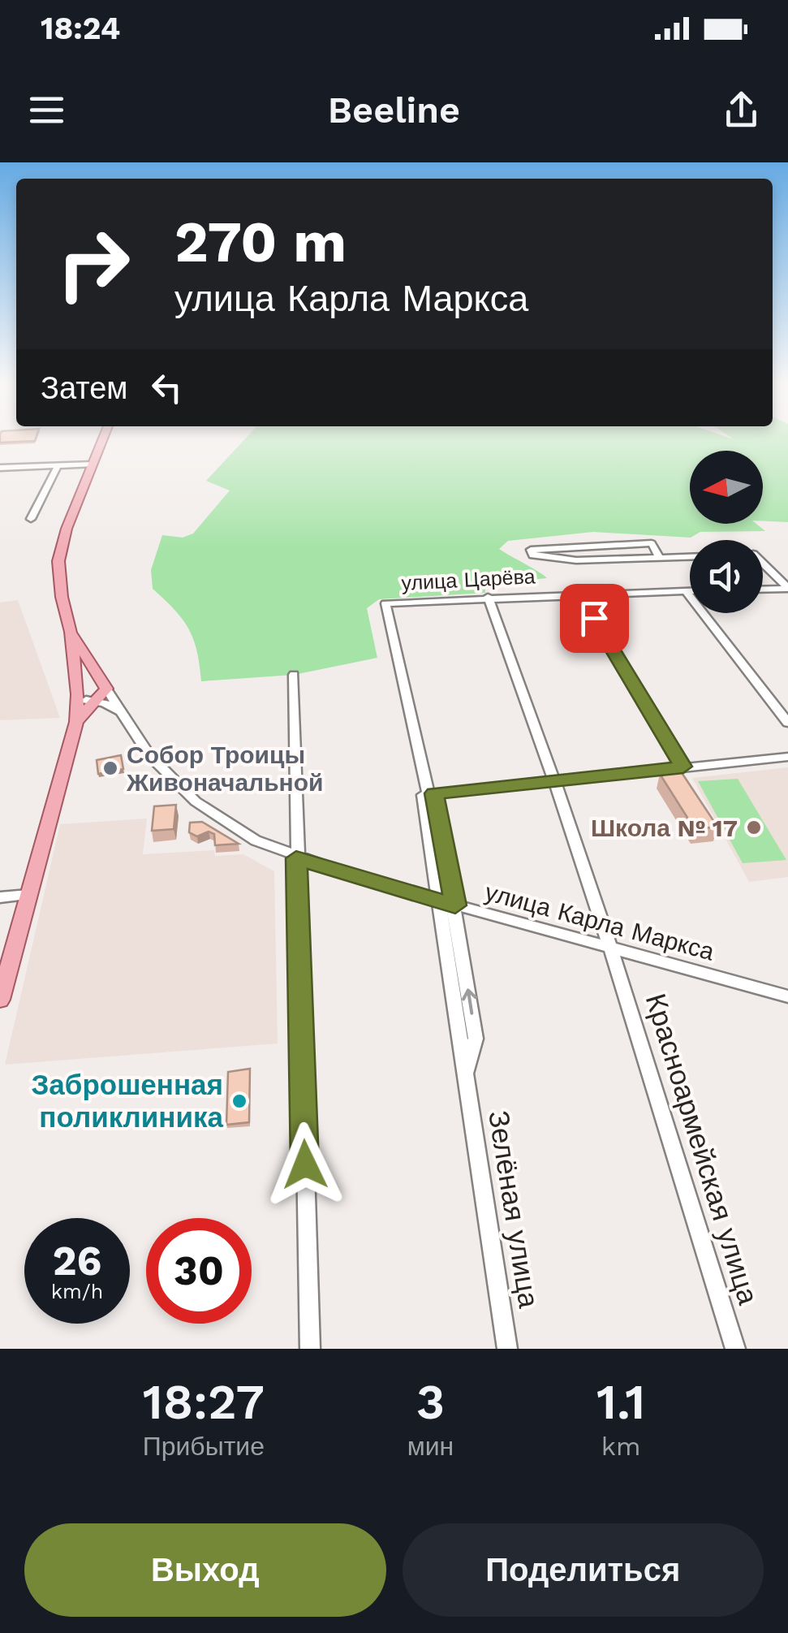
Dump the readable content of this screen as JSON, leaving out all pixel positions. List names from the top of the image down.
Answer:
{
  "streets": {
    "street": [
      "улица Царёва",
      "улица Карла Маркса",
      "Красноармейская улица",
      "Зелёная улица"
    ]
  },
  "crossings": [
    ["улица Царёва", "Красноармейская улица"],
    ["улица Царёва", "Зелёная улица"],
    ["улица Карла Маркса", "Красноармейская улица"],
    ["улица Карла Маркса", "Зелёная улица"]
  ],
  "places": ["Собор Троицы Живоначальной", "Школа № 17", "Заброшенная поликлиника"],
  "north": "left",
  "page": {
    "status": "18:24",
    "header": "Beeline",
    "turn": ["270 m", "улица Карла Маркса"],
    "then": "Затем",
    "speed": "26 km/h",
    "limit": "30",
    "eta": [
      "18:27",
      "Прибытие",
      "3",
      "мин",
      "1.1",
      "km"
    ],
    "buttons": ["Выход", "Поделиться"]
  }
}
